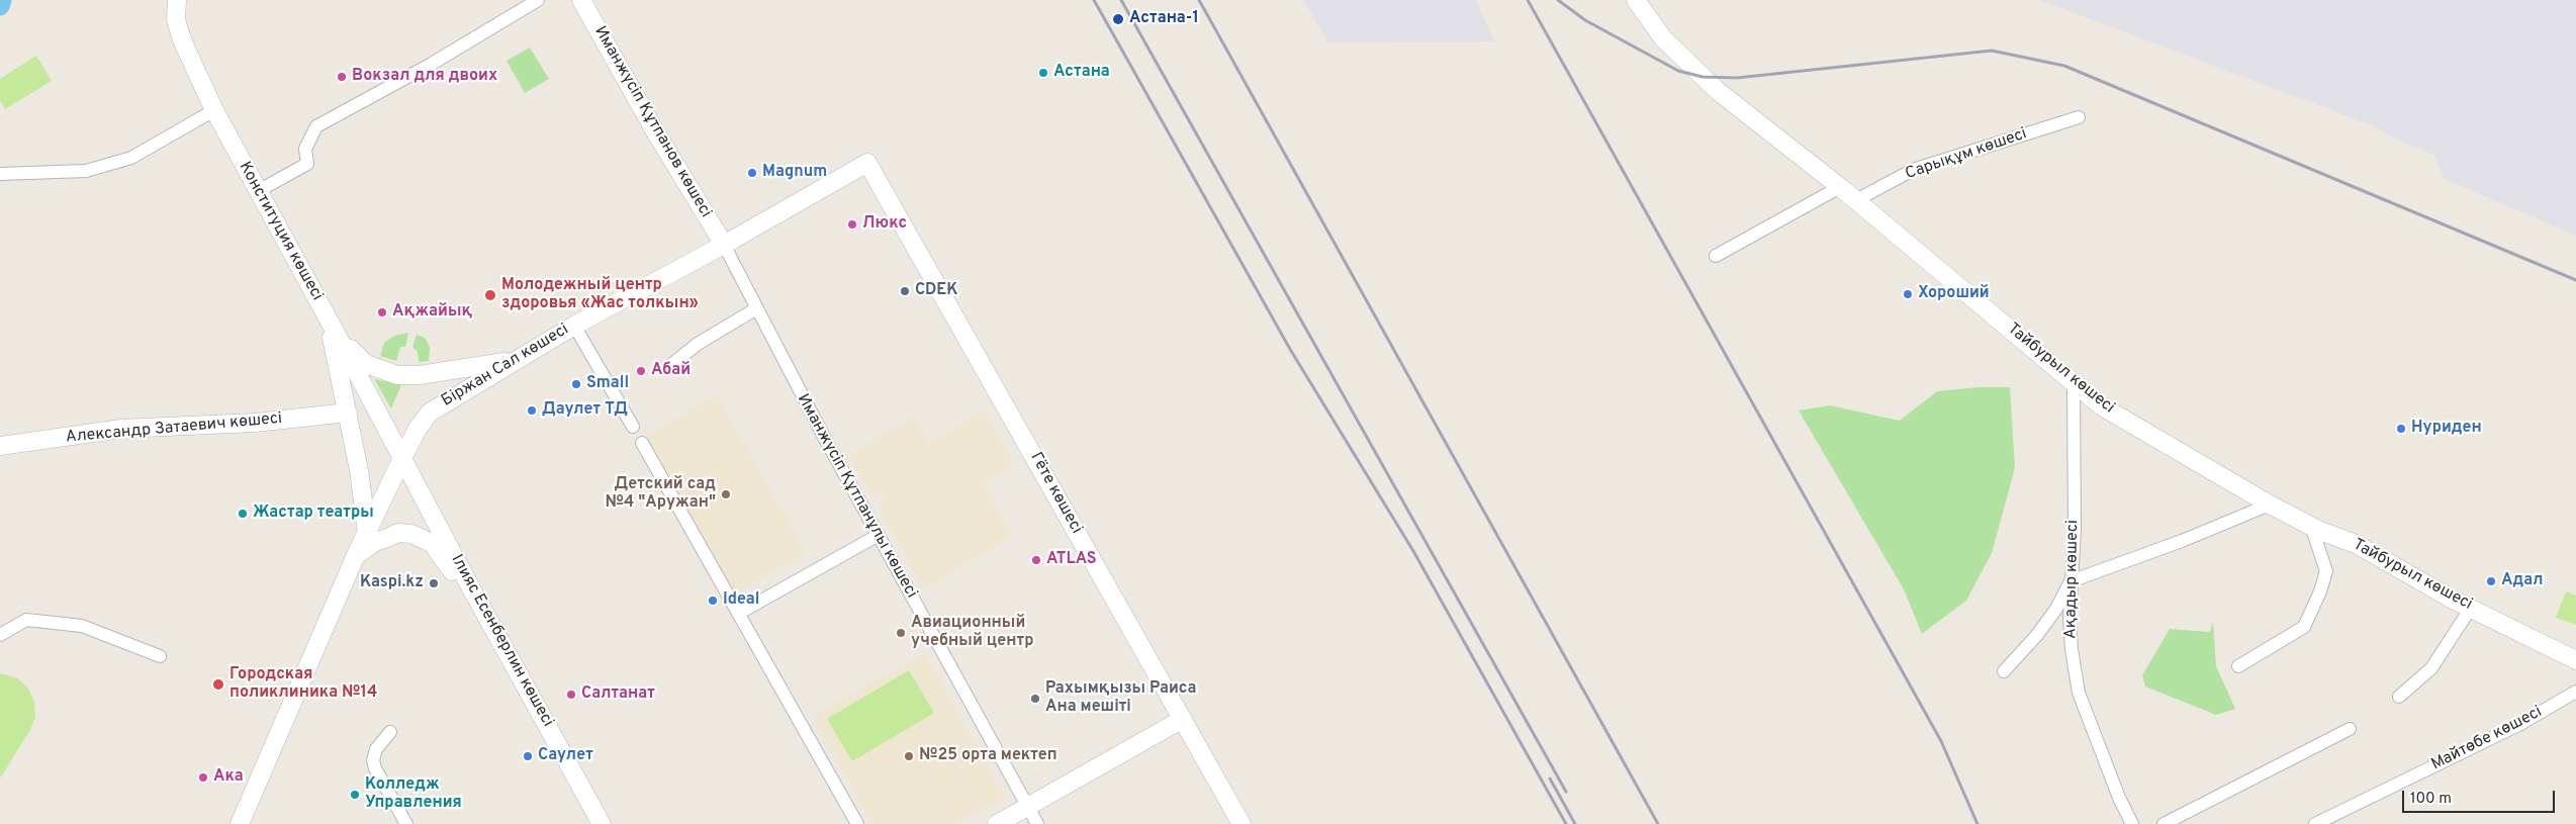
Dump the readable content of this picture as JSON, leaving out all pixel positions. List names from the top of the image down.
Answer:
{
  "streets": {
    "main road": [
      "Иманжүсіп Құтпанов көшесі",
      "Конституция көшесі",
      "Біржан Сал көшесі",
      "Тайбурыл көшесі",
      "Александр Затаевич көшесі",
      "Гёте көшесі",
      "Ілияс Есенберлин көшесі"
    ],
    "street": [
      "Сарықұм көшесі",
      "Иманжүсіп Құтпанұлы көшесі",
      "Ақадыр көшесі",
      "Майтөбе көшесі"
    ]
  },
  "crossings": [
    ["Иманжүсіп Құтпанов көшесі", "Біржан Сал көшесі"],
    ["Иманжүсіп Құтпанов көшесі", "Иманжүсіп Құтпанұлы көшесі"],
    ["Сарықұм көшесі", "Тайбурыл көшесі"],
    ["Конституция көшесі", "Біржан Сал көшесі"],
    ["Конституция көшесі", "Ілияс Есенберлин көшесі"],
    ["Біржан Сал көшесі", "Гёте көшесі"],
    ["Біржан Сал көшесі", "Иманжүсіп Құтпанұлы көшесі"],
    ["Біржан Сал көшесі", "Ілияс Есенберлин көшесі"],
    ["Тайбурыл көшесі", "Ақадыр көшесі"]
  ],
  "places": [
    "Астана-1",
    "Астана",
    "Вокзал для двоих",
    "Magnum",
    "Люкс",
    "CDEK",
    "Хороший",
    "Молодежный центр здоровья «Жас толкын»",
    "Ақжайық",
    "Абай",
    "Small",
    "Даулет ТД",
    "Нуриден",
    "Детский сад №4 \"Аружан\"",
    "Жастар театры",
    "ATLAS",
    "Адал",
    "Kaspi.kz",
    "Ideal",
    "Авиационный учебный центр",
    "Городская поликлиника №14",
    "Салтанат",
    "Рахымқызы Раиса Ана мешіті",
    "Саулет",
    "№25 орта мектеп",
    "Ака",
    "Колледж Управления"
  ],
  "scale_bar": "100 m"
}
